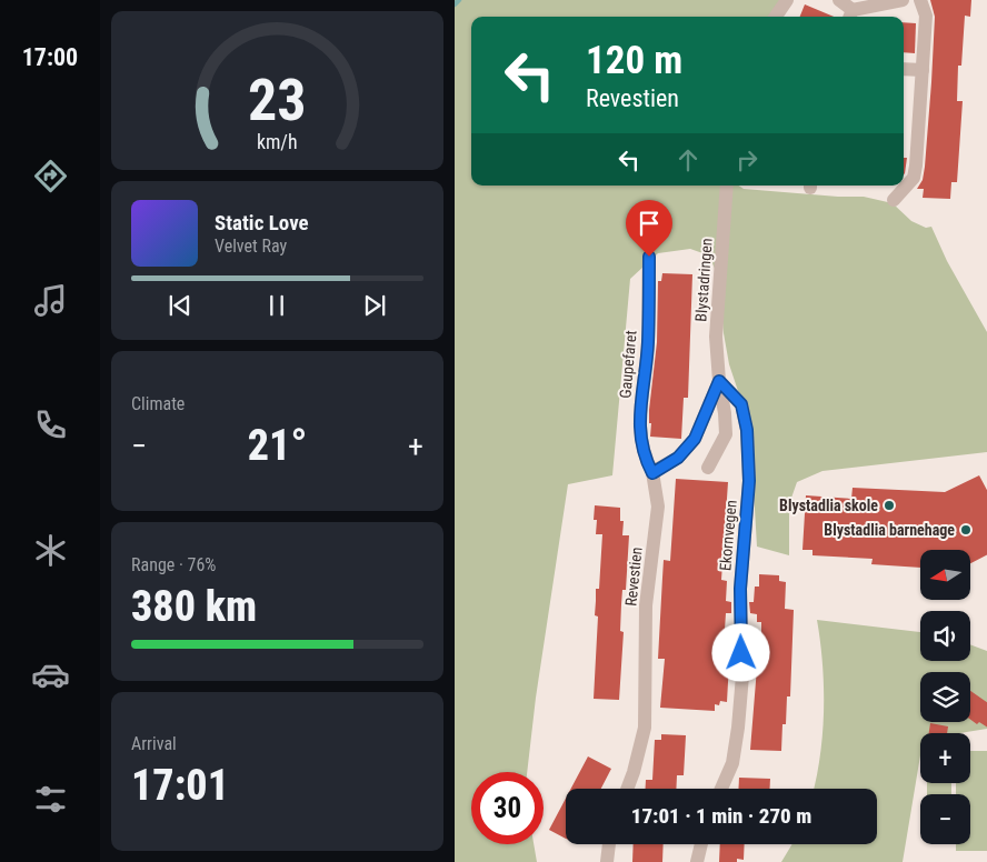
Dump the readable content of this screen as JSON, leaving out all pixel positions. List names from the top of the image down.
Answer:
{
  "streets": {
    "street": [
      "Blystadringen",
      "Gaupefaret",
      "Ekornvegen",
      "Revestien"
    ]
  },
  "crossings": [
    ["Blystadringen", "Ekornvegen"],
    ["Gaupefaret", "Revestien"]
  ],
  "places": ["Blystadlia skole", "Blystadlia barnehage"],
  "north": "left",
  "page": {
    "tabs": "17:00",
    "turn": ["120 m", "Revestien"],
    "song": ["Static Love", "Velvet Ray"],
    "tile": [
      "Climate",
      ["Range · 76%", "380 km"],
      ["Arrival", "17:01"]
    ],
    "heat": ["−", "21°", "+"],
    "map_buttons": ["+", "−"],
    "limit": "30",
    "trip": "17:01 · 1 min · 270 m",
    "gauge": ["23", "km/h"]
  }
}
